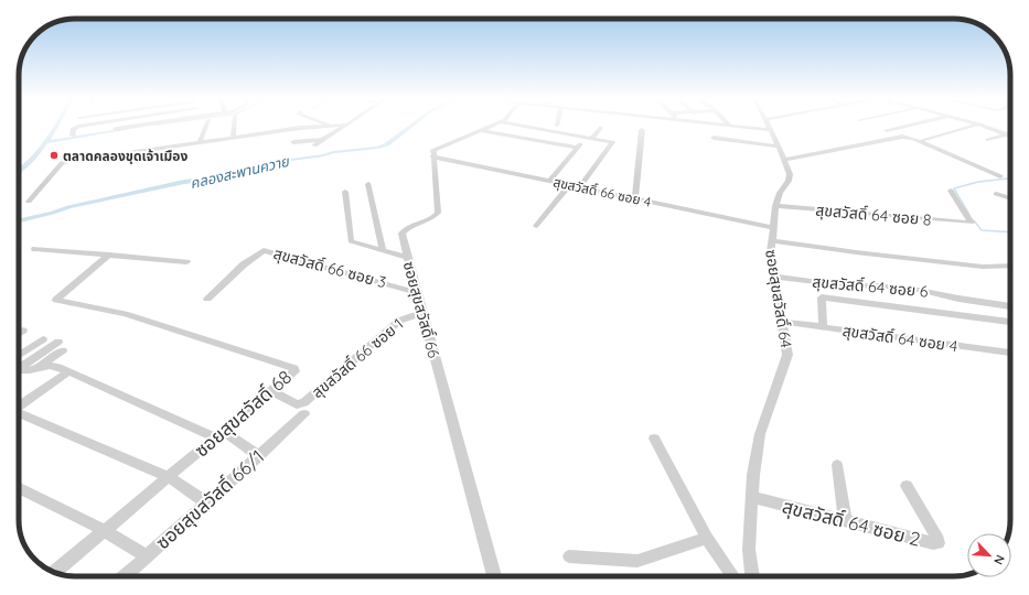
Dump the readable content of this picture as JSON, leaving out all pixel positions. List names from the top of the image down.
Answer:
{
  "streets": {
    "street": [
      "สุขสวัสดิ์ 66 ซอย 4",
      "สุขสวัสดิ์ 64 ซอย 8",
      "สุขสวัสดิ์ 66 ซอย 3",
      "สุขสวัสดิ์ 64 ซอย 6",
      "ซอยสุขสวัสดิ์ 64",
      "ซอยสุขสวัสดิ์ 66",
      "สุขสวัสดิ์ 64 ซอย 4",
      "สุขสวัสดิ์ 66 ซอย 1",
      "ซอยสุขสวัสดิ์ 68",
      "ซอยสุขสวัสดิ์ 66/1",
      "สุขสวัสดิ์ 64 ซอย 2"
    ]
  },
  "crossings": [
    ["สุขสวัสดิ์ 66 ซอย 4", "ซอยสุขสวัสดิ์ 64"],
    ["สุขสวัสดิ์ 66 ซอย 4", "ซอยสุขสวัสดิ์ 66"],
    ["สุขสวัสดิ์ 64 ซอย 8", "ซอยสุขสวัสดิ์ 64"],
    ["สุขสวัสดิ์ 66 ซอย 3", "ซอยสุขสวัสดิ์ 66"],
    ["สุขสวัสดิ์ 64 ซอย 6", "ซอยสุขสวัสดิ์ 64"],
    ["ซอยสุขสวัสดิ์ 64", "สุขสวัสดิ์ 64 ซอย 4"],
    ["ซอยสุขสวัสดิ์ 64", "สุขสวัสดิ์ 64 ซอย 2"],
    ["ซอยสุขสวัสดิ์ 66", "สุขสวัสดิ์ 66 ซอย 1"],
    ["สุขสวัสดิ์ 66 ซอย 1", "ซอยสุขสวัสดิ์ 68"]
  ],
  "water": ["คลองสะพานควาย"],
  "places": ["ตลาดคลองขุดเจ้าเมือง"],
  "north": "bottom right"
}
